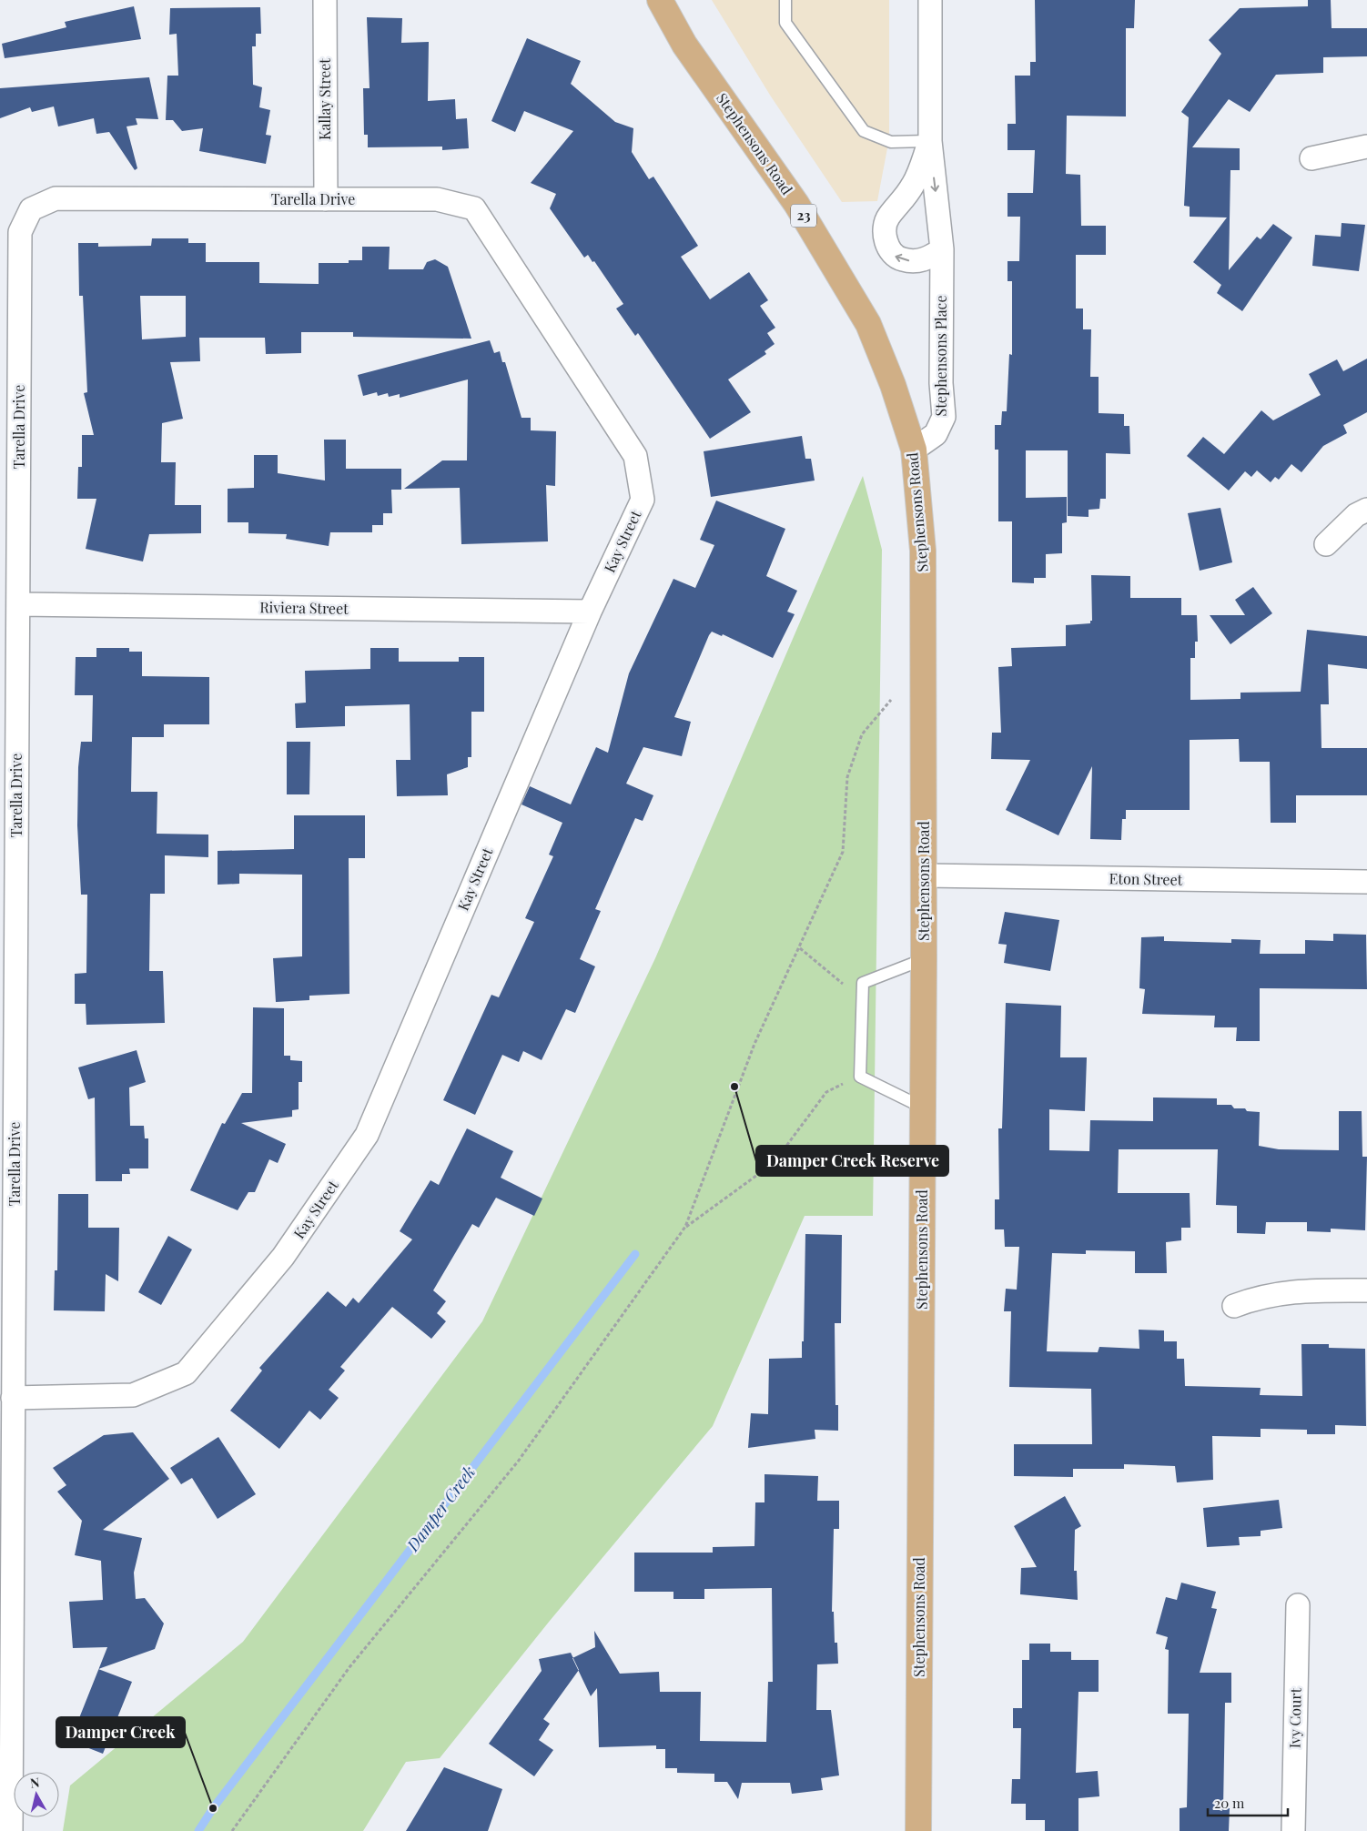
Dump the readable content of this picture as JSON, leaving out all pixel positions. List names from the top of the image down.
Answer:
{
  "streets": {
    "main road": ["Stephensons Road", "23"],
    "street": [
      "Kallay Street",
      "Tarella Drive",
      "Stephensons Place",
      "Kay Street",
      "Riviera Street",
      "Eton Street",
      "Ivy Court"
    ]
  },
  "crossings": [
    ["Kallay Street", "Tarella Drive"],
    ["Stephensons Road", "Stephensons Place"],
    ["Stephensons Road", "Eton Street"],
    ["Tarella Drive", "Kay Street"],
    ["Tarella Drive", "Riviera Street"],
    ["Kay Street", "Riviera Street"]
  ],
  "water": ["Damper Creek"],
  "places": ["Damper Creek Reserve", "Damper Creek"],
  "scale_bar": "20 m",
  "north": "top"
}
